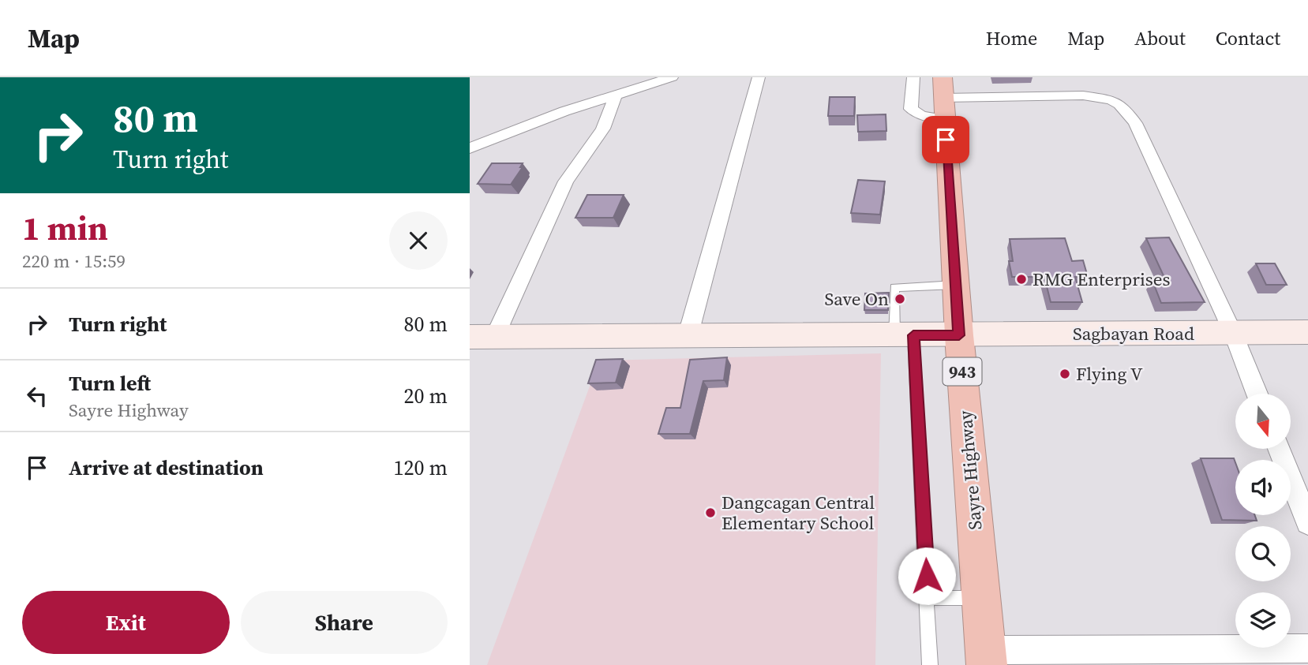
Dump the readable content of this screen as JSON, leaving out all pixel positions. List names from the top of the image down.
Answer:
{
  "streets": {
    "highway": ["943", "Sayre Highway"],
    "street": ["Sagbayan Road"]
  },
  "crossings": [
    ["Sagbayan Road", "Sayre Highway"]
  ],
  "places": [
    "RMG Enterprises",
    "Save On",
    "Flying V",
    "Dangcagan Central Elementary School"
  ],
  "north": "bottom",
  "page": {
    "header": "Map",
    "nav": [
      "Home",
      "Map",
      "About",
      "Contact"
    ],
    "turn": ["80 m", "Turn right"],
    "heading": ["1 min", "220 m · 15:59"],
    "list": [
      {
        "name": "Turn right",
        "value": "80 m"
      },
      {
        "name": "Turn left",
        "note": "Sayre Highway",
        "value": "20 m"
      },
      {
        "name": "Arrive at destination",
        "value": "120 m"
      }
    ],
    "buttons": ["Exit", "Share"]
  }
}
